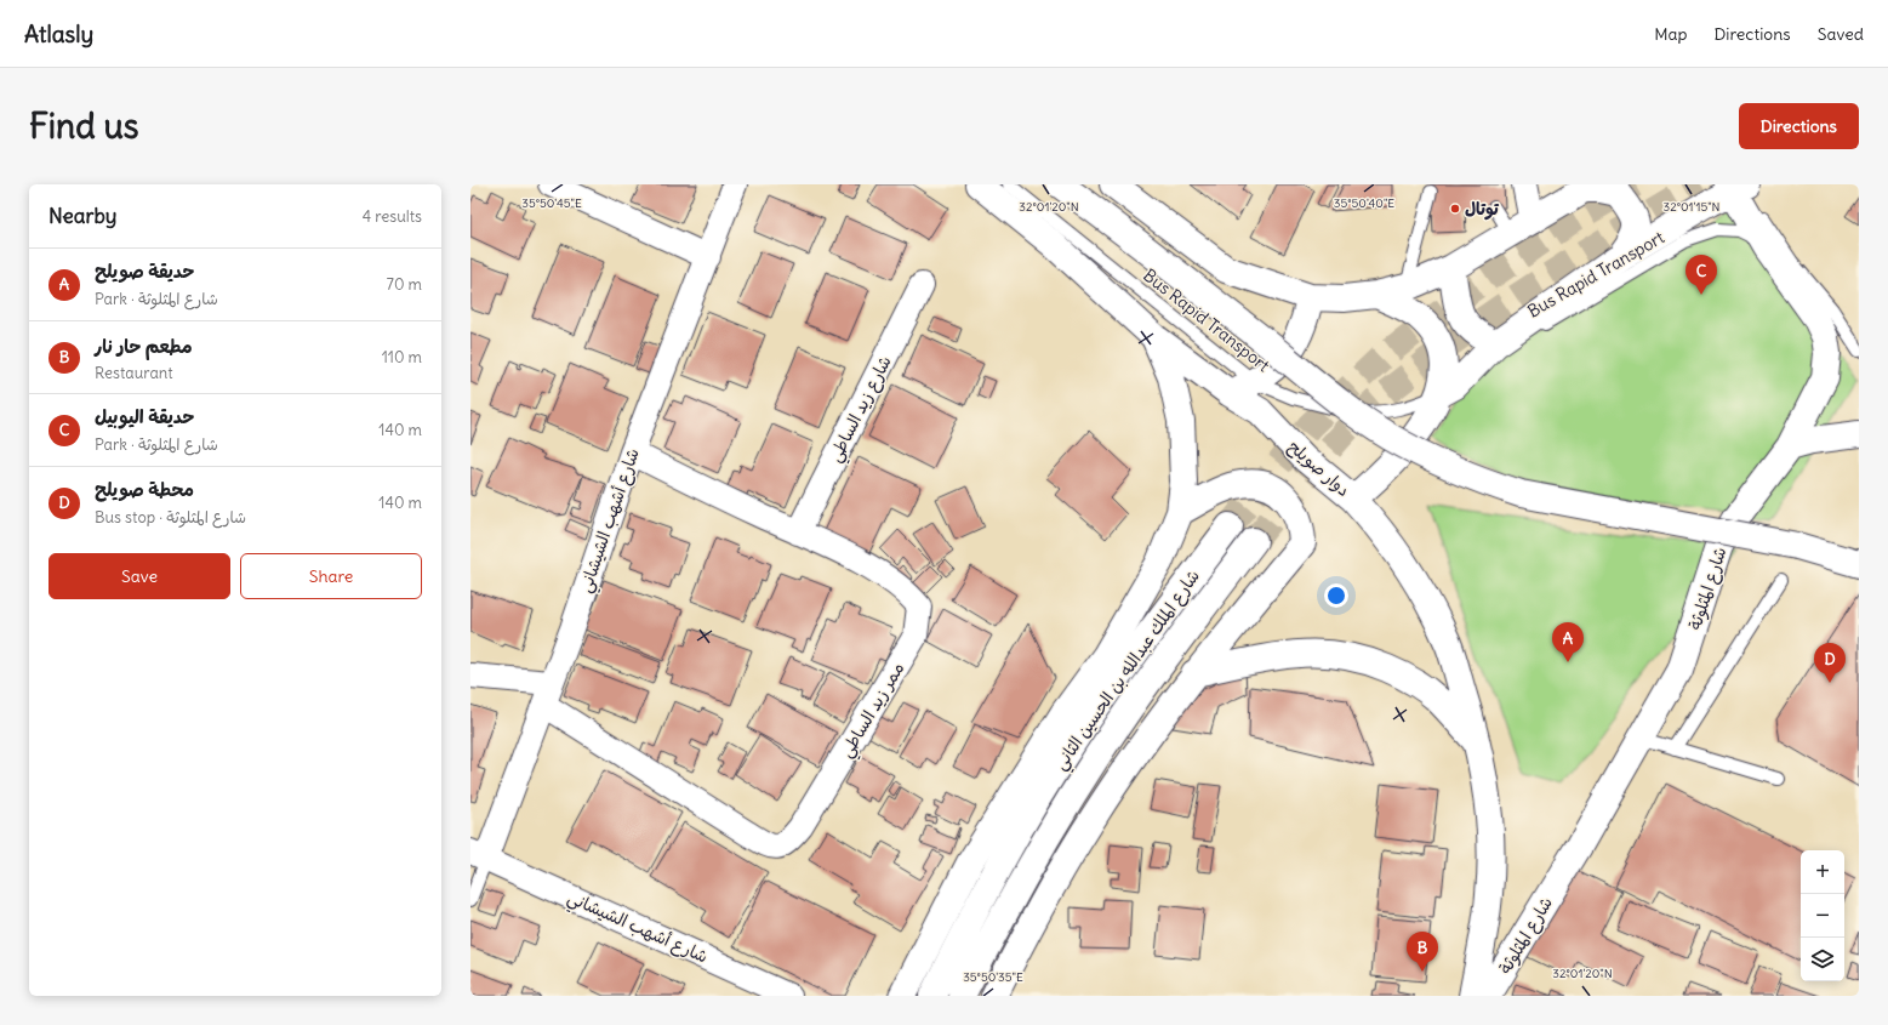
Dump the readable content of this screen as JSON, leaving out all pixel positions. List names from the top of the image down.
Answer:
{
  "streets": {
    "main road": ["دوار صويلح", "شارع المثلوثة", "شارع الملك عبدالله بن الحسين الثاني"],
    "street": ["شارع زيد الساطي", "شارع أشهب الشيشاني", "ممر زيد الساطي"],
    "lane": ["Bus Rapid Transport"]
  },
  "crossings": [
    ["Bus Rapid Transport", "دوار صويلح"],
    ["Bus Rapid Transport", "شارع المثلوثة"],
    ["شارع زيد الساطي", "ممر زيد الساطي"],
    ["شارع أشهب الشيشاني", "ممر زيد الساطي"]
  ],
  "places": ["توتال"],
  "page": {
    "header": "Atlasly",
    "nav": ["Map", "Directions", "Saved"],
    "buttons": [
      "Directions",
      ["Save", "Share"]
    ],
    "title": "Find us",
    "heading": ["Nearby", "4 results"],
    "list": [
      {
        "mark": "A",
        "name": "حديقة صويلح",
        "note": "Park · شارع المثلوثة",
        "value": "70 m"
      },
      {
        "mark": "B",
        "name": "مطعم حار نار",
        "note": "Restaurant",
        "value": "110 m"
      },
      {
        "mark": "C",
        "name": "حديقة اليوبيل",
        "note": "Park · شارع المثلوثة",
        "value": "140 m"
      },
      {
        "mark": "D",
        "name": "محطة صويلح",
        "note": "Bus stop · شارع المثلوثة",
        "value": "140 m"
      }
    ],
    "pins": [
      "C",
      "A",
      "D",
      "B"
    ],
    "map_buttons": ["+", "−"]
  },
  "coordinates": [
    "35°50'45\"E",
    "35°50'40\"E",
    "32°01'20\"N",
    "32°01'15\"N",
    "35°50'35\"E"
  ]
}
